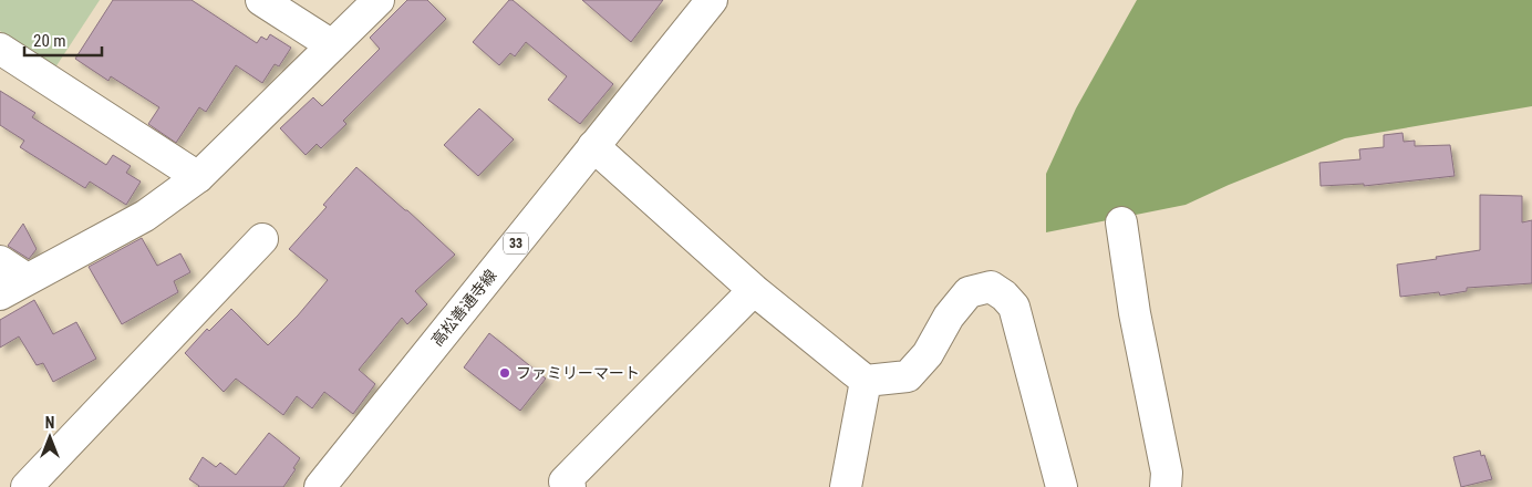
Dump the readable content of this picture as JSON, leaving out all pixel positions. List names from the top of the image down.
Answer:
{
  "streets": {
    "street": ["33", "高松善通寺線"]
  },
  "places": ["ファミリーマート"],
  "scale_bar": "20 m",
  "north": "top"
}
